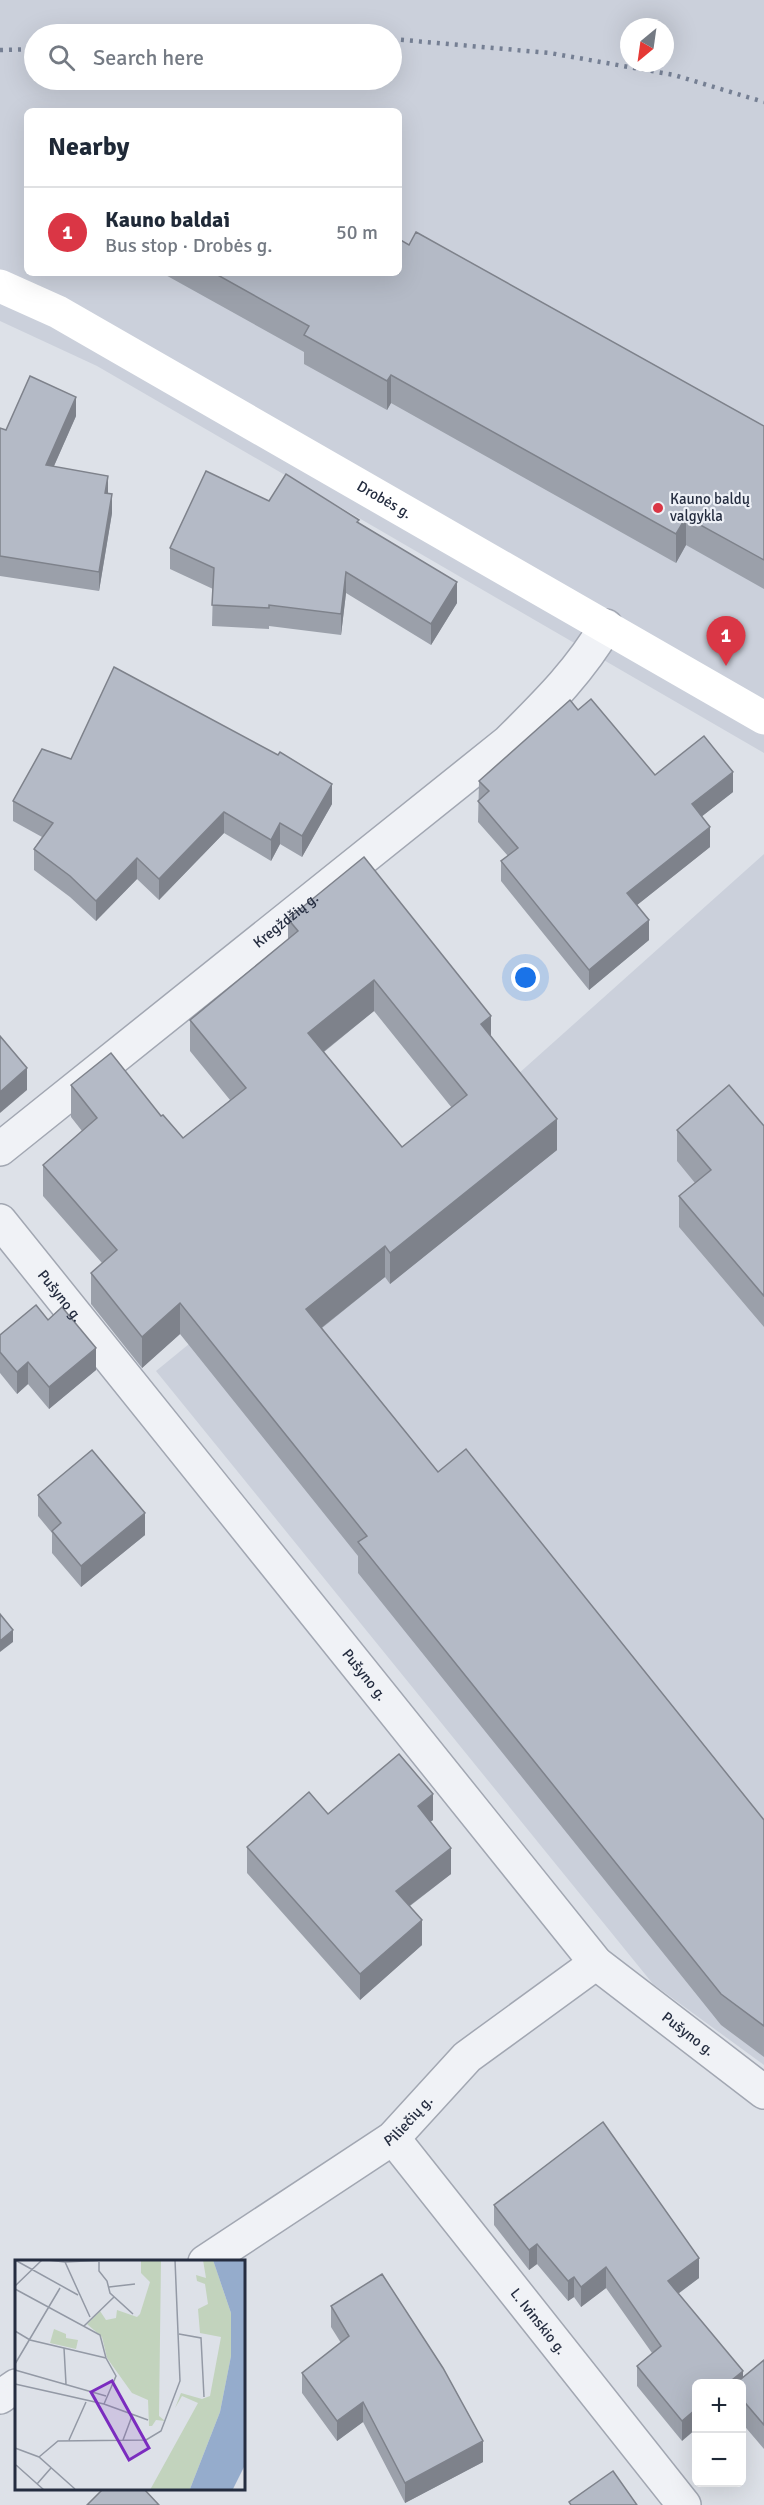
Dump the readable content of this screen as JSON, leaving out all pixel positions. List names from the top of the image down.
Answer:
{
  "streets": {
    "street": [
      "Drobės g.",
      "Kregždžių g.",
      "Pušyno g.",
      "Piliečių g.",
      "L. Ivinskio g."
    ]
  },
  "crossings": [
    ["Drobės g.", "Kregždžių g."],
    ["Pušyno g.", "Piliečių g."],
    ["Piliečių g.", "L. Ivinskio g."]
  ],
  "places": ["Kauno baldų valgykla"],
  "north": "bottom left",
  "page": {
    "search": "Search here",
    "heading": "Nearby",
    "list": [
      {
        "mark": "1",
        "name": "Kauno baldai",
        "note": "Bus stop · Drobės g.",
        "value": "50 m"
      }
    ],
    "pins": "1",
    "map_buttons": ["+", "−"]
  }
}
